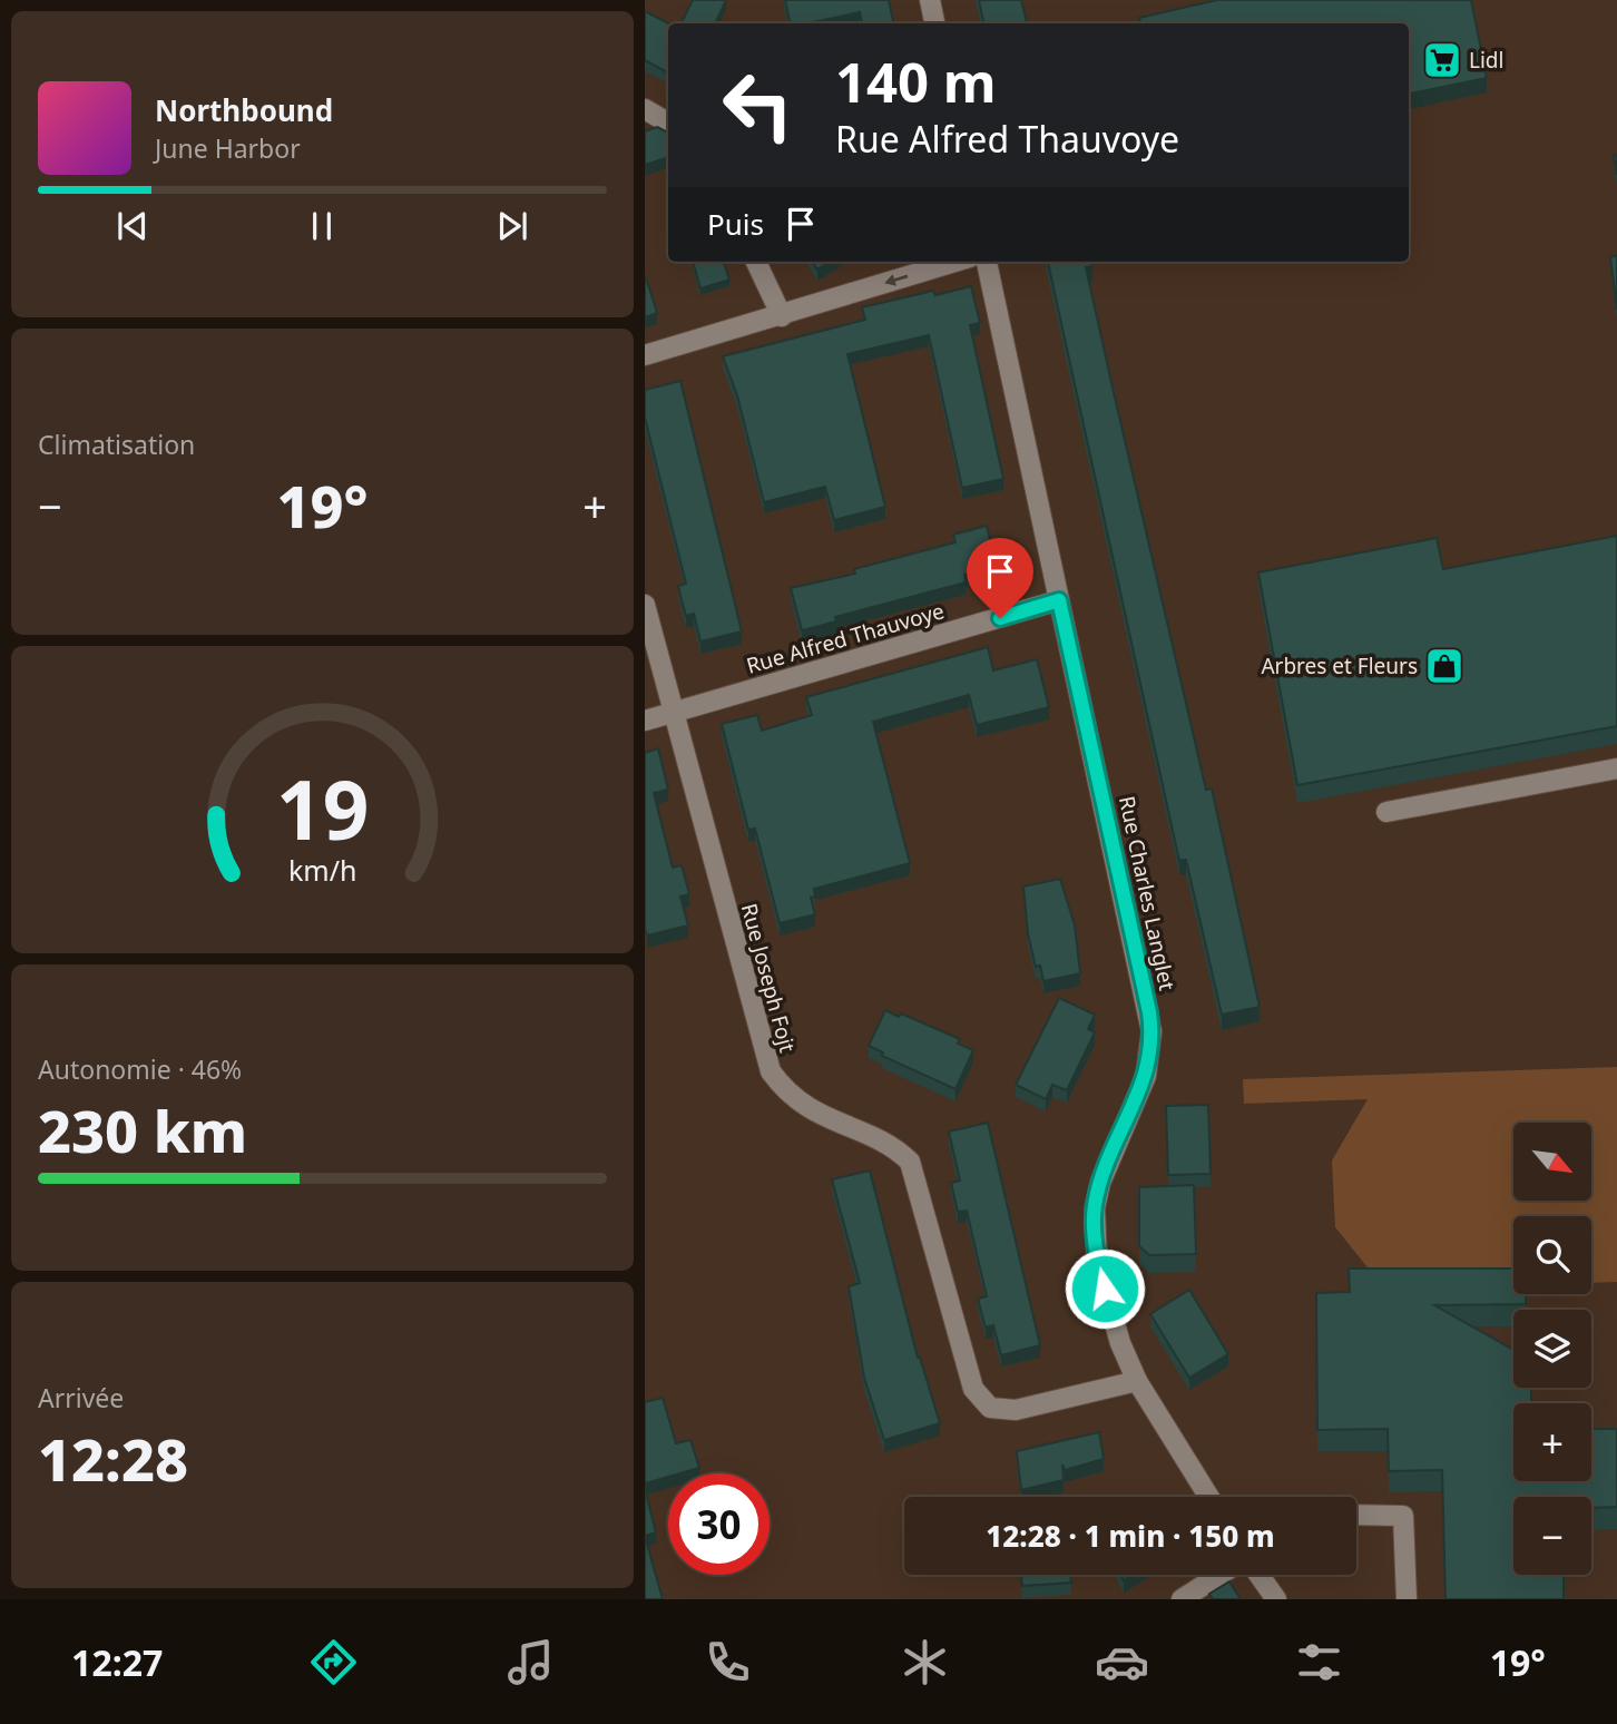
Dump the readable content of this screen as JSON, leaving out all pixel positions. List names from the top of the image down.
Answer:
{
  "streets": {
    "street": ["Rue Alfred Thauvoye", "Rue Charles Langlet", "Rue Joseph Fojt"]
  },
  "crossings": [
    ["Rue Alfred Thauvoye", "Rue Charles Langlet"],
    ["Rue Alfred Thauvoye", "Rue Joseph Fojt"],
    ["Rue Charles Langlet", "Rue Joseph Fojt"]
  ],
  "places": {
    "supermarket": ["Lidl"],
    "shop": ["Arbres et Fleurs"]
  },
  "north": "bottom right",
  "page": {
    "turn": ["140 m", "Rue Alfred Thauvoye"],
    "song": ["Northbound", "June Harbor"],
    "then": "Puis",
    "tile": [
      "Climatisation",
      ["Autonomie · 46%", "230 km"],
      ["Arrivée", "12:28"]
    ],
    "heat": ["−", "19°", "+"],
    "map_buttons": ["+", "−"],
    "limit": "30",
    "trip": "12:28 · 1 min · 150 m",
    "tabs": ["12:27", "19°"],
    "gauge": ["19", "km/h"]
  }
}
